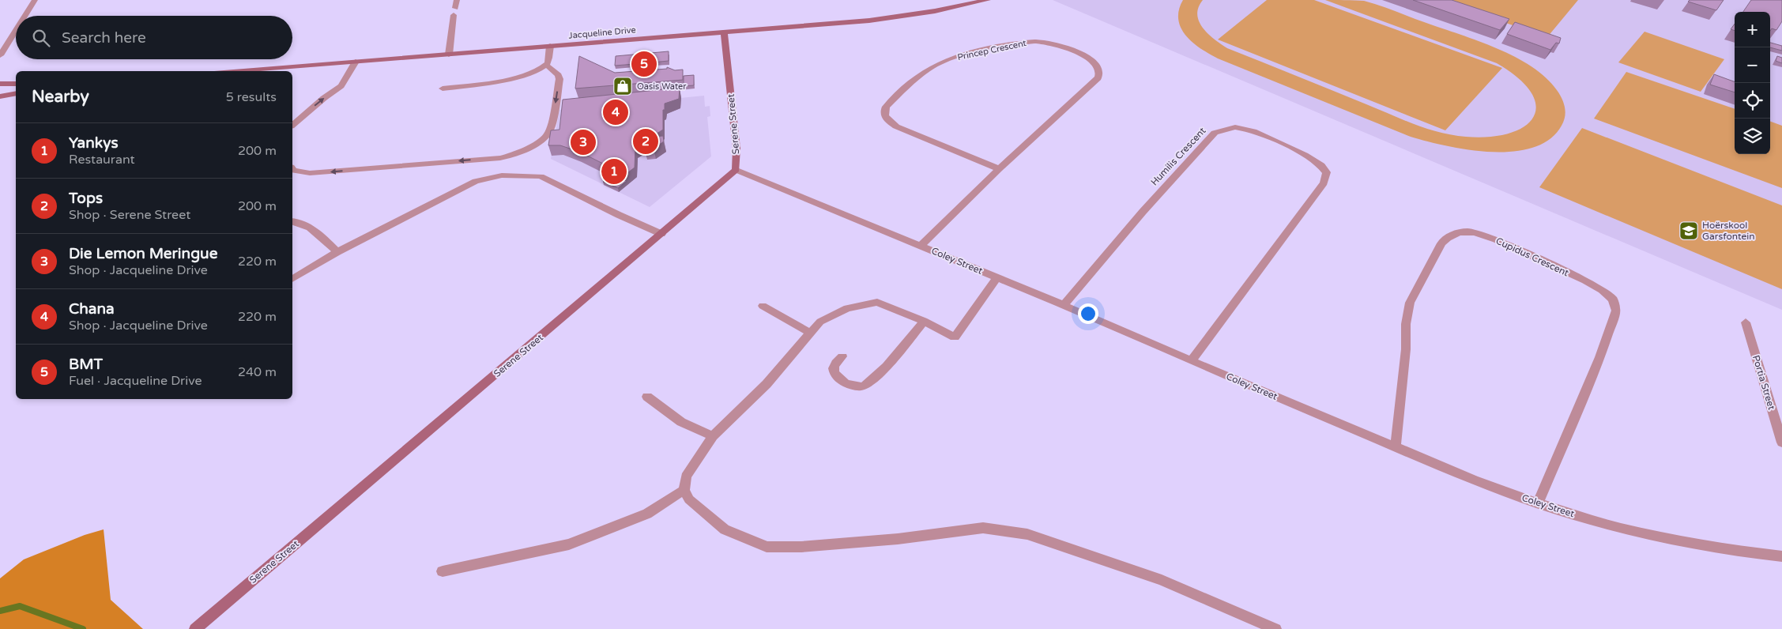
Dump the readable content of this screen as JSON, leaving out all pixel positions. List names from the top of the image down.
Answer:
{
  "streets": {
    "street": [
      "Jacqueline Drive",
      "Princep Crescent",
      "Serene Street",
      "Humilis Crescent",
      "Cupidus Crescent",
      "Coley Street",
      "Portia Street"
    ]
  },
  "crossings": [
    ["Jacqueline Drive", "Serene Street"],
    ["Princep Crescent", "Coley Street"],
    ["Serene Street", "Coley Street"],
    ["Humilis Crescent", "Coley Street"],
    ["Cupidus Crescent", "Coley Street"]
  ],
  "places": {
    "shop": ["Oasis Water"],
    "school or university": ["Hoërskool Garsfontein"]
  },
  "page": {
    "map_buttons": ["+", "−"],
    "search": "Search here",
    "pins": [
      "5",
      "4",
      "2",
      "3",
      "1"
    ],
    "heading": ["Nearby", "5 results"],
    "list": [
      {
        "mark": "1",
        "name": "Yankys",
        "note": "Restaurant",
        "value": "200 m"
      },
      {
        "mark": "2",
        "name": "Tops",
        "note": "Shop · Serene Street",
        "value": "200 m"
      },
      {
        "mark": "3",
        "name": "Die Lemon Meringue",
        "note": "Shop · Jacqueline Drive",
        "value": "220 m"
      },
      {
        "mark": "4",
        "name": "Chana",
        "note": "Shop · Jacqueline Drive",
        "value": "220 m"
      },
      {
        "mark": "5",
        "name": "BMT",
        "note": "Fuel · Jacqueline Drive",
        "value": "240 m"
      }
    ]
  }
}
